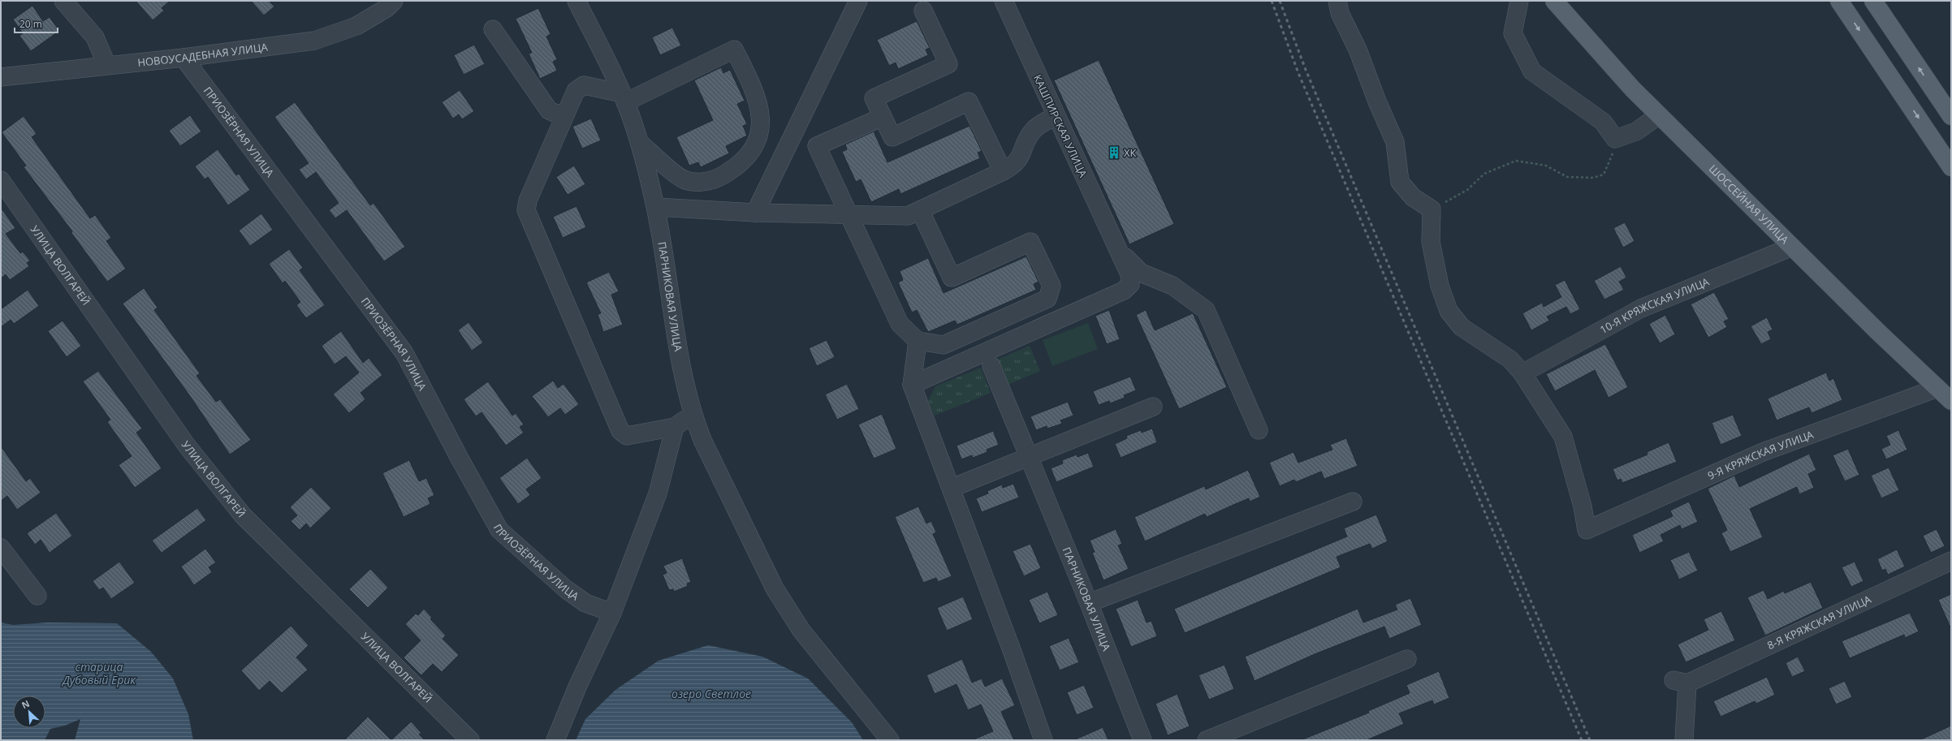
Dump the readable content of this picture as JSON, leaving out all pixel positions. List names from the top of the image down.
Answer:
{
  "streets": {
    "main road": ["ШОССЕЙНАЯ УЛИЦА"],
    "street": [
      "НОВОУСАДЕБНАЯ УЛИЦА",
      "КАШПИРСКАЯ УЛИЦА",
      "ПРИОЗЁРНАЯ УЛИЦА",
      "УЛИЦА ВОЛГАРЕЙ",
      "ПАРНИКОВАЯ УЛИЦА",
      "10-Я КРЯЖСКАЯ УЛИЦА",
      "9-Я КРЯЖСКАЯ УЛИЦА",
      "8-Я КРЯЖСКАЯ УЛИЦА"
    ]
  },
  "crossings": [
    ["НОВОУСАДЕБНАЯ УЛИЦА", "ПРИОЗЁРНАЯ УЛИЦА"],
    ["ШОССЕЙНАЯ УЛИЦА", "10-Я КРЯЖСКАЯ УЛИЦА"],
    ["ШОССЕЙНАЯ УЛИЦА", "9-Я КРЯЖСКАЯ УЛИЦА"],
    ["10-Я КРЯЖСКАЯ УЛИЦА", "9-Я КРЯЖСКАЯ УЛИЦА"]
  ],
  "water": ["старица Дубовый Ерик", "озеро Светлое"],
  "places": {
    "building": ["ХК"]
  },
  "scale_bar": "20 m",
  "north": "top left"
}
